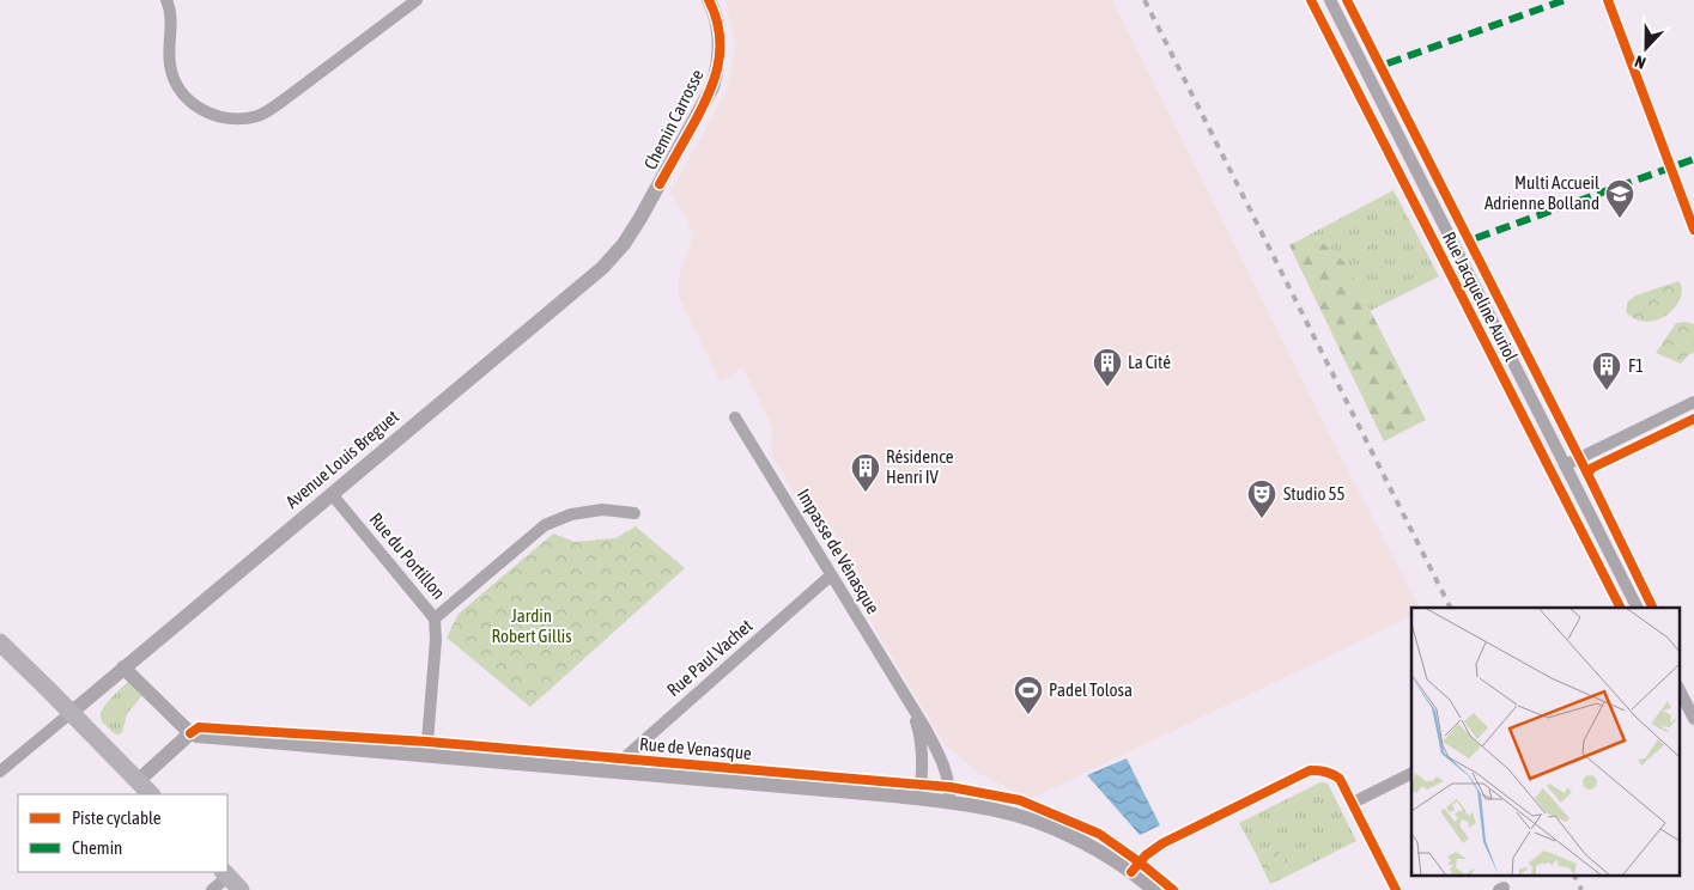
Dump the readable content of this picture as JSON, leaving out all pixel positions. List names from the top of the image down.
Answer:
{
  "streets": {
    "street": [
      "Chemin Carrosse",
      "Rue Jacqueline Auriol",
      "Avenue Louis Breguet",
      "Impasse de Vénasque",
      "Rue du Portillon",
      "Rue Paul Vachet",
      "Rue de Venasque"
    ]
  },
  "crossings": [
    ["Chemin Carrosse", "Avenue Louis Breguet"],
    ["Avenue Louis Breguet", "Rue du Portillon"],
    ["Impasse de Vénasque", "Rue Paul Vachet"],
    ["Impasse de Vénasque", "Rue de Venasque"],
    ["Rue du Portillon", "Rue de Venasque"],
    ["Rue Paul Vachet", "Rue de Venasque"]
  ],
  "parks": ["Jardin Robert Gillis"],
  "places": {
    "school or university": ["Multi Accueil Adrienne Bolland"],
    "building": ["La Cité", "F1", "Résidence Henri IV"],
    "theatre": ["Studio 55"],
    "sports": ["Padel Tolosa"]
  },
  "legend": ["Piste cyclable", "Chemin"],
  "north": "bottom"
}
